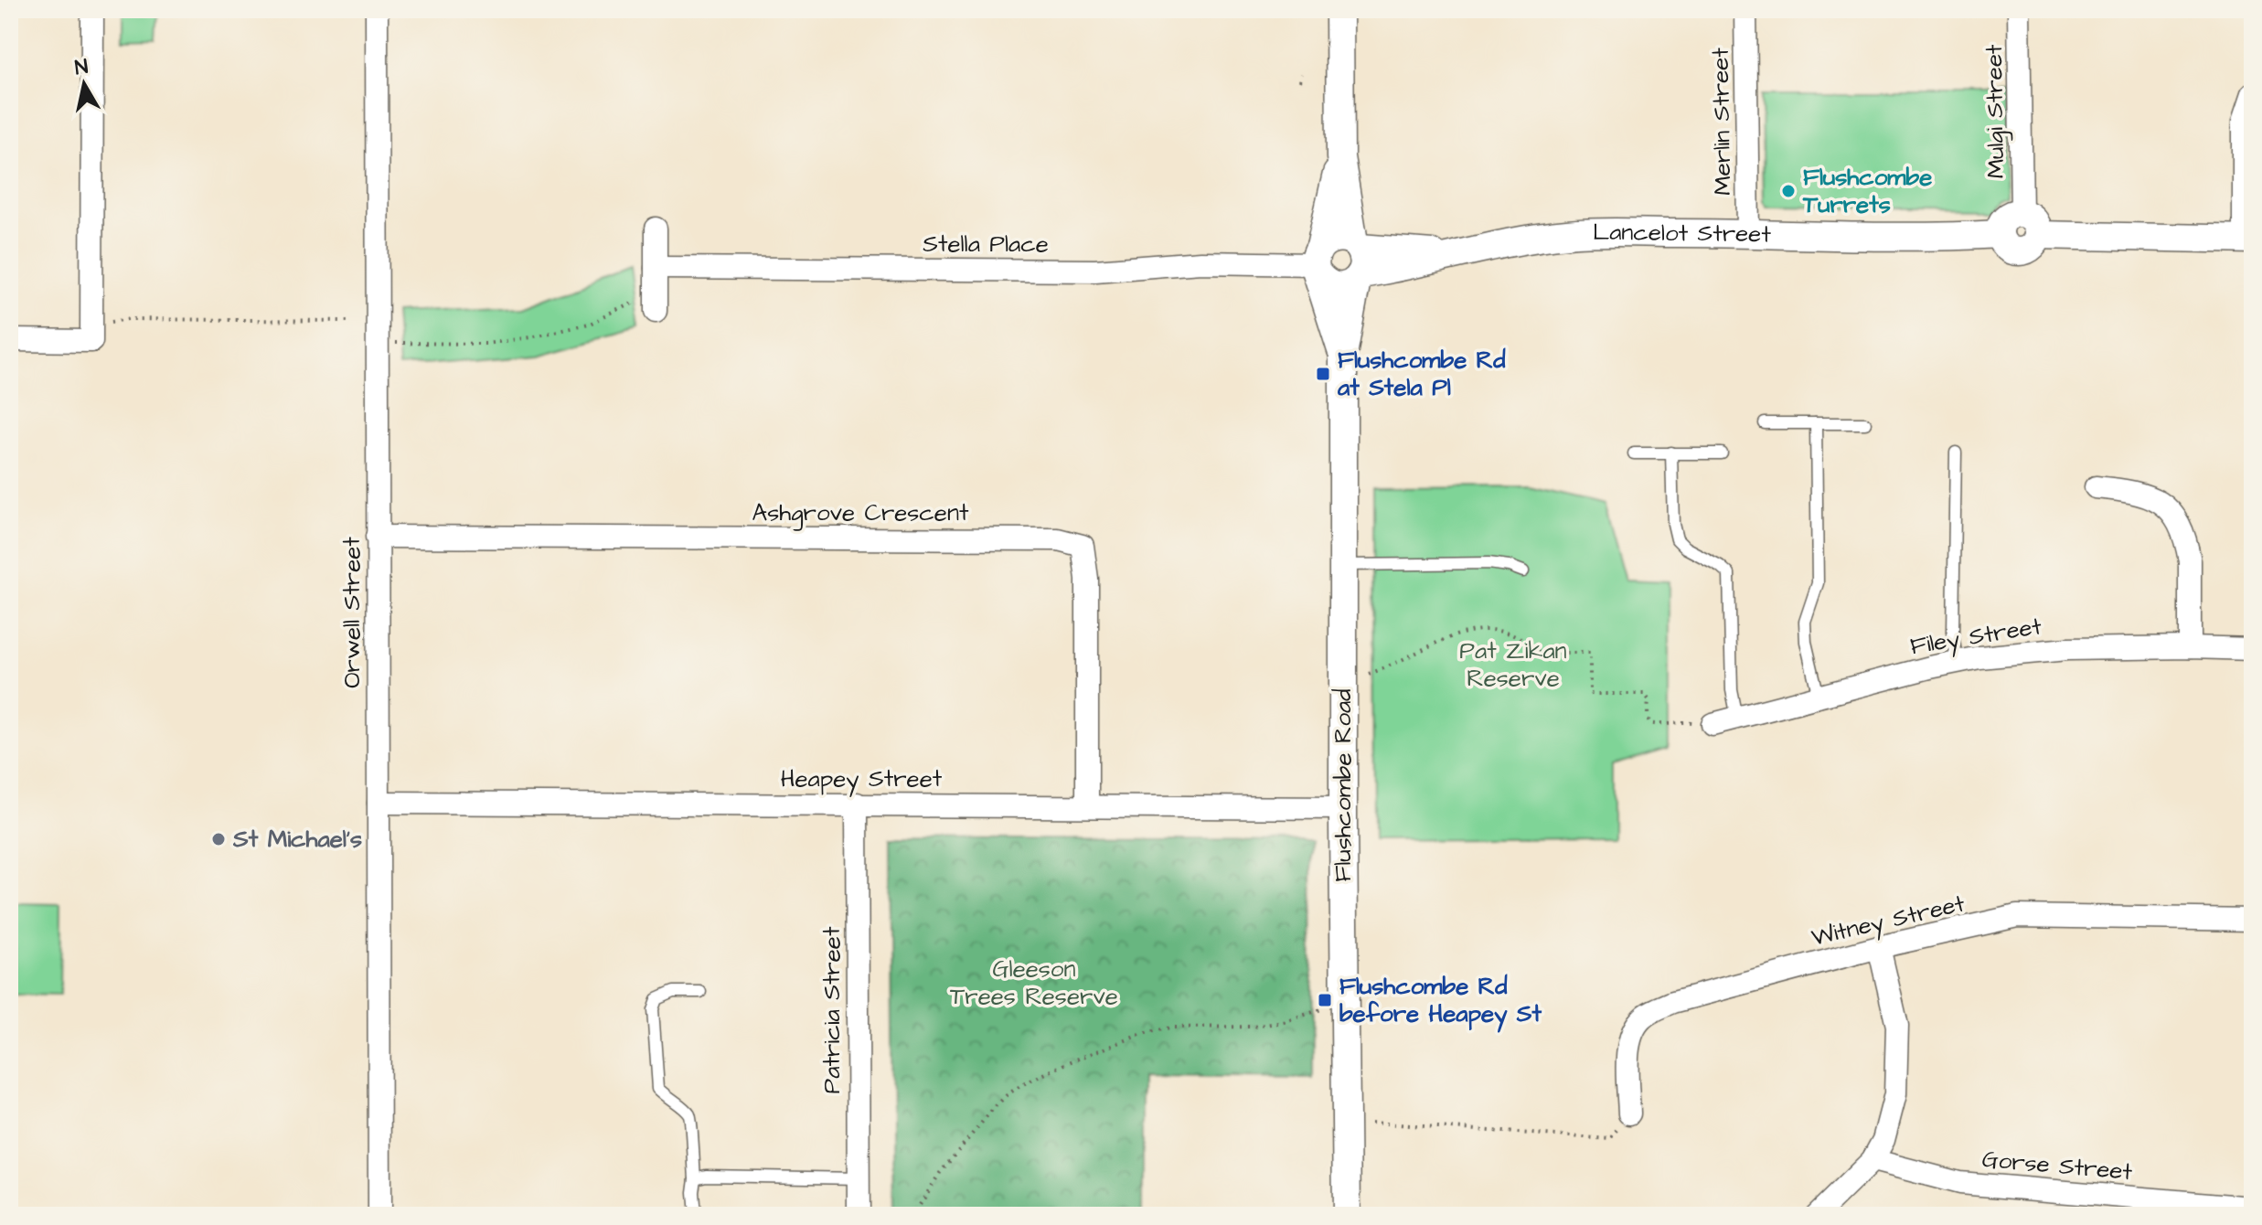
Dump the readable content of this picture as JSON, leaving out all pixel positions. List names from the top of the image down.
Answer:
{
  "streets": {
    "street": [
      "Mulgi Street",
      "Merlin Street",
      "Lancelot Street",
      "Stella Place",
      "Ashgrove Crescent",
      "Orwell Street",
      "Filey Street",
      "Heapey Street",
      "Flushcombe Road",
      "Witney Street",
      "Patricia Street",
      "Gorse Street"
    ]
  },
  "crossings": [
    ["Mulgi Street", "Lancelot Street"],
    ["Merlin Street", "Lancelot Street"],
    ["Lancelot Street", "Flushcombe Road"],
    ["Stella Place", "Flushcombe Road"],
    ["Ashgrove Crescent", "Orwell Street"],
    ["Ashgrove Crescent", "Heapey Street"],
    ["Orwell Street", "Heapey Street"],
    ["Heapey Street", "Flushcombe Road"],
    ["Heapey Street", "Patricia Street"]
  ],
  "parks": ["Pat Zikan Reserve", "Gleeson Trees Reserve"],
  "places": {
    "other": ["Flushcombe Turrets", "St Michael's"],
    "transit": ["Flushcombe Rd at Stela Pl", "Flushcombe Rd before Heapey St"]
  },
  "north": "top"
}
